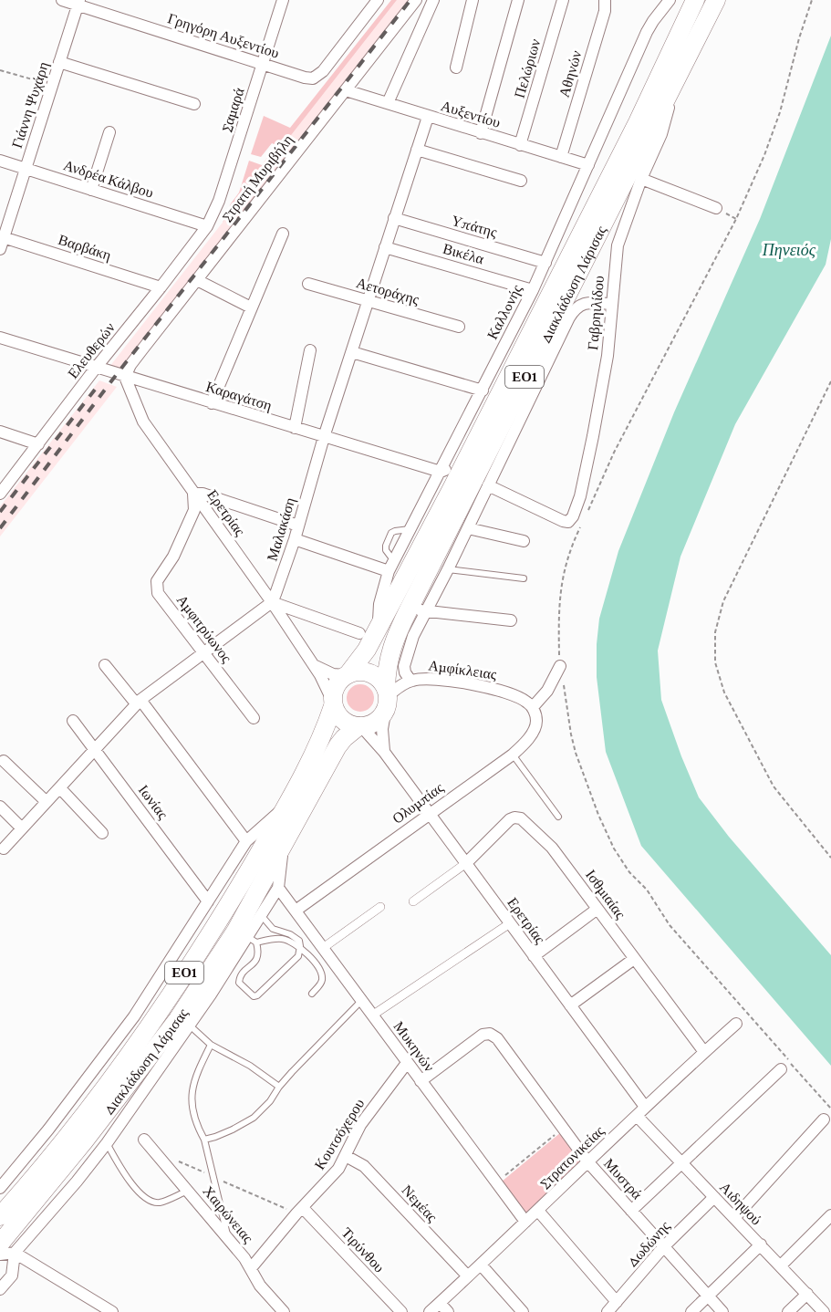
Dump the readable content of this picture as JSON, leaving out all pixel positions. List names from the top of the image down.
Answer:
{
  "streets": {
    "main road": ["Διακλάδωση Λάρισας", "ΕΟ1"],
    "street": [
      "Γρηγόρη Αυξεντίου",
      "Πελώριων",
      "Αθηνών",
      "Γιάννη Ψυχάρη",
      "Σαμαρά",
      "Αυξεντίου",
      "Στρατή Μυριβήλη",
      "Ανδρέα Κάλβου",
      "Υπάτης",
      "Βαρβάκη",
      "Βικέλα",
      "Αετοράχης",
      "Καλλoνής",
      "Γαβρηιλίδου",
      "Ελευθερών",
      "Καραγάτση",
      "Ερετρίας",
      "Μαλακάση",
      "Αμφιτρύωνος",
      "Αμφίκλειας",
      "Ιωνίας",
      "Ολυμπίας",
      "Ισθμιαίας",
      "Μυκηνών",
      "Κουτσόχερου",
      "Στρατονικείας",
      "Μυστρά",
      "Νεμέας",
      "Αιδηψού",
      "Χαιρώνειας",
      "Δωδώνης",
      "Τιρύνθου"
    ]
  },
  "crossings": [
    ["Γρηγόρη Αυξεντίου", "Γιάννη Ψυχάρη"],
    ["Γρηγόρη Αυξεντίου", "Σαμαρά"],
    ["Πελώριων", "Αυξεντίου"],
    ["Αθηνών", "Αυξεντίου"],
    ["Γιάννη Ψυχάρη", "Ανδρέα Κάλβου"],
    ["Γιάννη Ψυχάρη", "Βαρβάκη"],
    ["Σαμαρά", "Ανδρέα Κάλβου"],
    ["Σαμαρά", "Ελευθερών"],
    ["Αυξεντίου", "Στρατή Μυριβήλη"],
    ["Αυξεντίου", "Καλλoνής"],
    ["Αυξεντίου", "Μαλακάση"],
    ["Στρατή Μυριβήλη", "Καραγάτση"],
    ["Στρατή Μυριβήλη", "Ερετρίας"],
    ["Ανδρέα Κάλβου", "Ελευθερών"],
    ["Υπάτης", "Καλλoνής"],
    ["Υπάτης", "Μαλακάση"],
    ["Βαρβάκη", "Ελευθερών"],
    ["Βικέλα", "Καλλoνής"],
    ["Βικέλα", "Μαλακάση"],
    ["Διακλάδωση Λάρισας", "Καλλoνής"],
    ["Διακλάδωση Λάρισας", "Γαβρηιλίδου"],
    ["Διακλάδωση Λάρισας", "ΕΟ1"],
    ["Διακλάδωση Λάρισας", "Ερετρίας"],
    ["Διακλάδωση Λάρισας", "Αμφίκλειας"],
    ["Αετοράχης", "Μαλακάση"],
    ["Καλλoνής", "Καραγάτση"],
    ["Ελευθερών", "Καραγάτση"],
    ["ΕΟ1", "Ερετρίας"],
    ["ΕΟ1", "Αμφίκλειας"],
    ["Καραγάτση", "Ερετρίας"],
    ["Καραγάτση", "Μαλακάση"],
    ["Ερετρίας", "Μαλακάση"],
    ["Ερετρίας", "Αμφιτρύωνος"],
    ["Ερετρίας", "Αμφίκλειας"],
    ["Ερετρίας", "Ολυμπίας"],
    ["Ερετρίας", "Ισθμιαίας"],
    ["Ερετρίας", "Στρατονικείας"],
    ["Αμφίκλειας", "Ολυμπίας"],
    ["Ολυμπίας", "Μυκηνών"],
    ["Ισθμιαίας", "Στρατονικείας"],
    ["Μυκηνών", "Κουτσόχερου"],
    ["Μυκηνών", "Στρατονικείας"],
    ["Μυκηνών", "Μυστρά"],
    ["Κουτσόχερου", "Νεμέας"],
    ["Κουτσόχερου", "Χαιρώνειας"],
    ["Κουτσόχερου", "Τιρύνθου"],
    ["Στρατονικείας", "Μυστρά"],
    ["Στρατονικείας", "Νεμέας"],
    ["Στρατονικείας", "Αιδηψού"],
    ["Μυστρά", "Δωδώνης"],
    ["Αιδηψού", "Δωδώνης"]
  ],
  "water": ["Πηνειός"]
}
